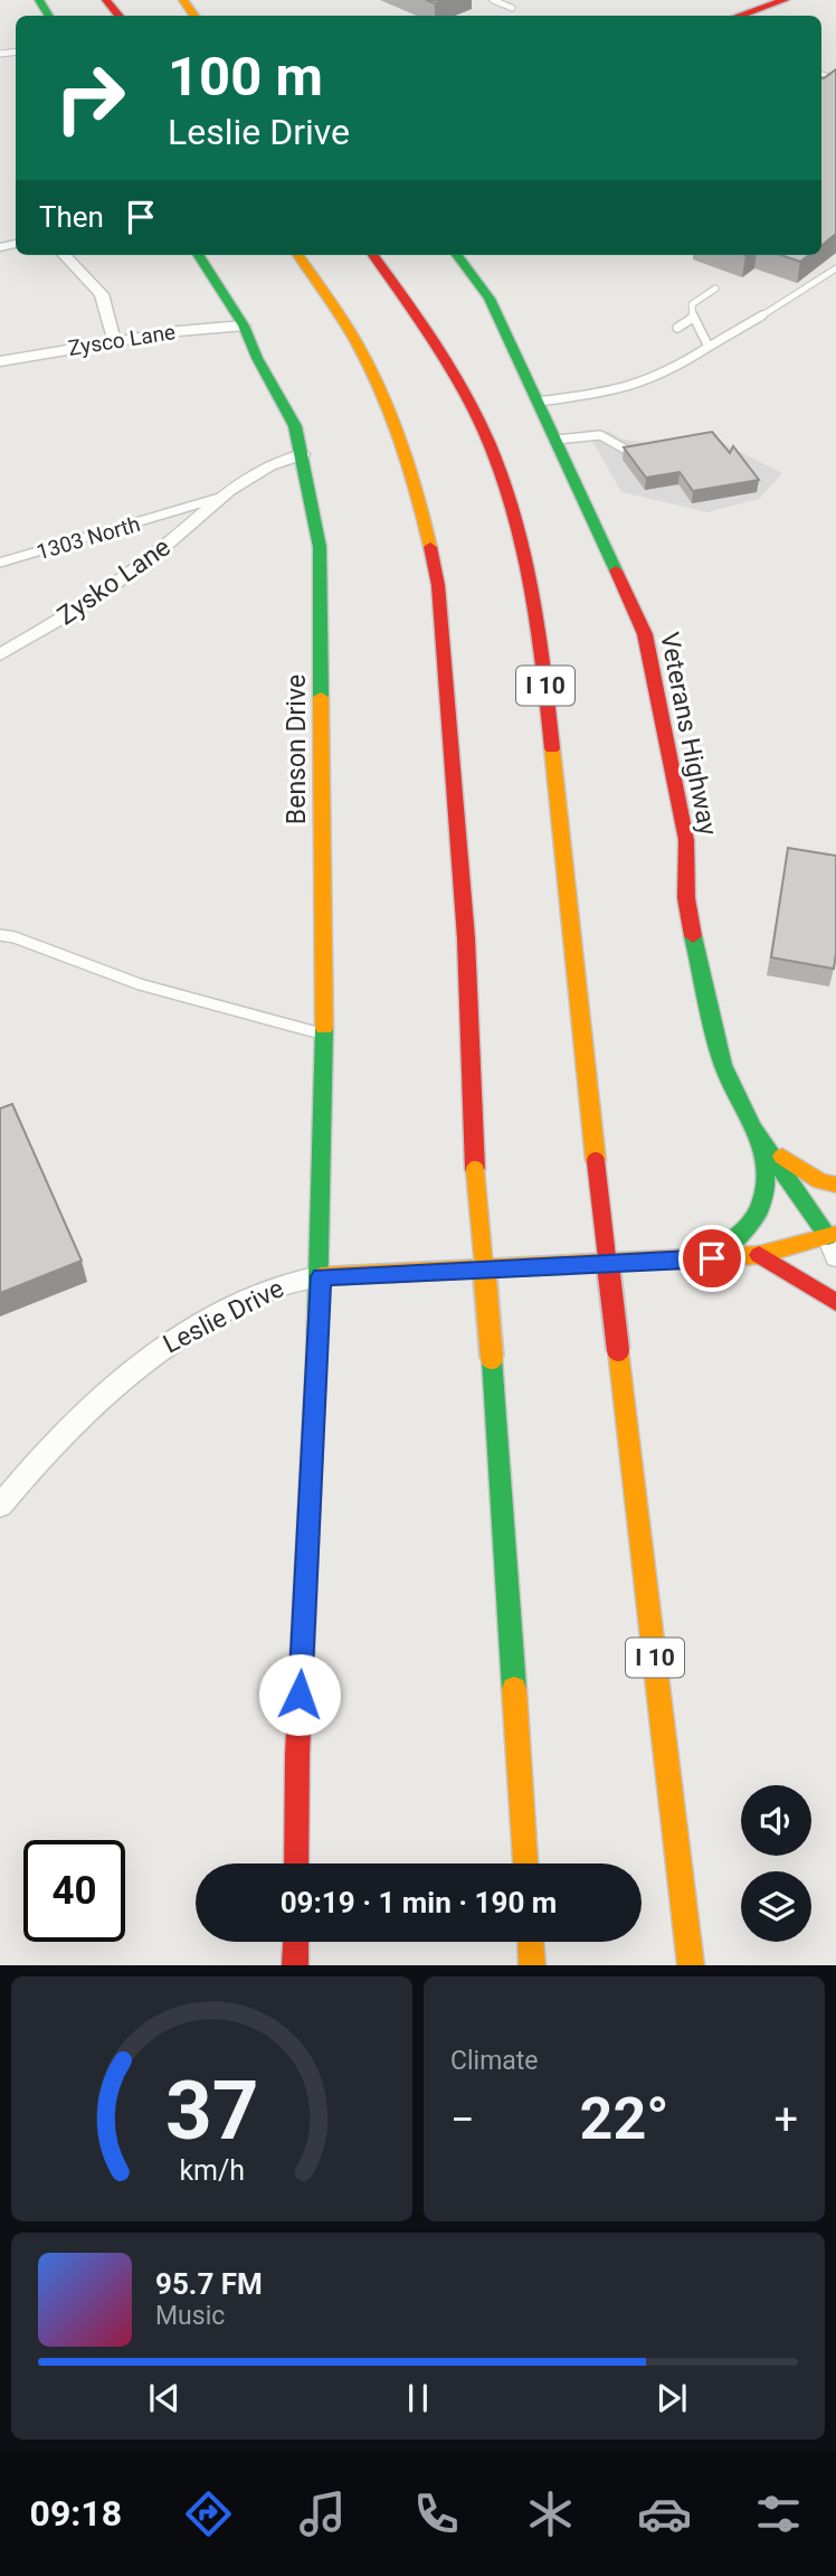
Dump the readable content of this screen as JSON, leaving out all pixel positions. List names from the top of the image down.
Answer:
{
  "streets": {
    "main road": [
      "I 10",
      "Veterans Highway",
      "Benson Drive",
      "Leslie Drive"
    ],
    "street": ["Zysco Lane", "Zysko Lane"],
    "lane": ["1303 North"]
  },
  "crossings": [
    ["Zysco Lane", "Benson Drive"],
    ["1303 North", "Zysko Lane"],
    ["Zysko Lane", "Benson Drive"],
    ["Veterans Highway", "Leslie Drive"],
    ["Benson Drive", "Leslie Drive"]
  ],
  "page": {
    "turn": ["100 m", "Leslie Drive"],
    "then": "Then",
    "limit": "40",
    "trip": "09:19 · 1 min · 190 m",
    "tile": "Climate",
    "heat": ["−", "22°", "+"],
    "song": ["95.7 FM", "Music"],
    "tabs": "09:18",
    "gauge": ["37", "km/h"]
  }
}
